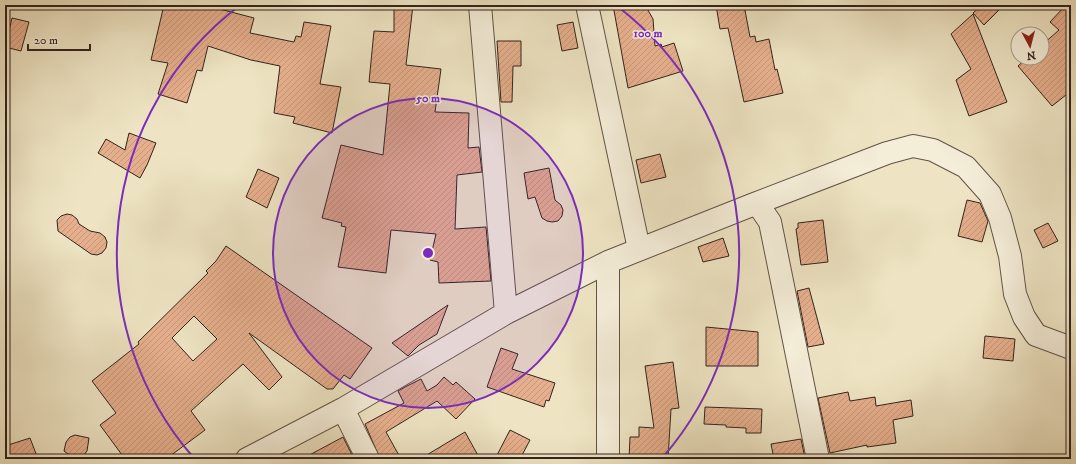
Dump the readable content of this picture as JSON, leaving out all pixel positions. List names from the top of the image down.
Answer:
{
  "scale_bar": "20 m",
  "north": "bottom",
  "rings": ["100 m", "50 m"]
}
